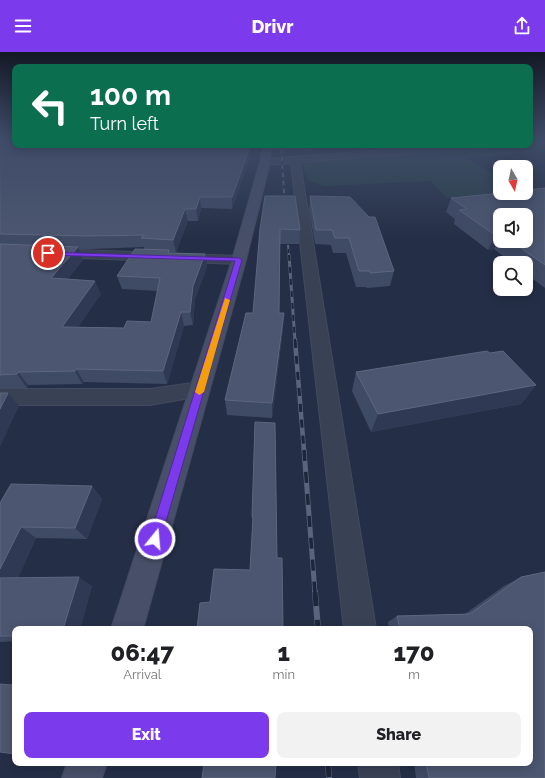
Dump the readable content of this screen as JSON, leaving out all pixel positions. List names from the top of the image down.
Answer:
{
  "north": "bottom",
  "page": {
    "header": "Drivr",
    "turn": ["100 m", "Turn left"],
    "eta": [
      "06:47",
      "Arrival",
      "1",
      "min",
      "170",
      "m"
    ],
    "buttons": ["Exit", "Share"]
  }
}
